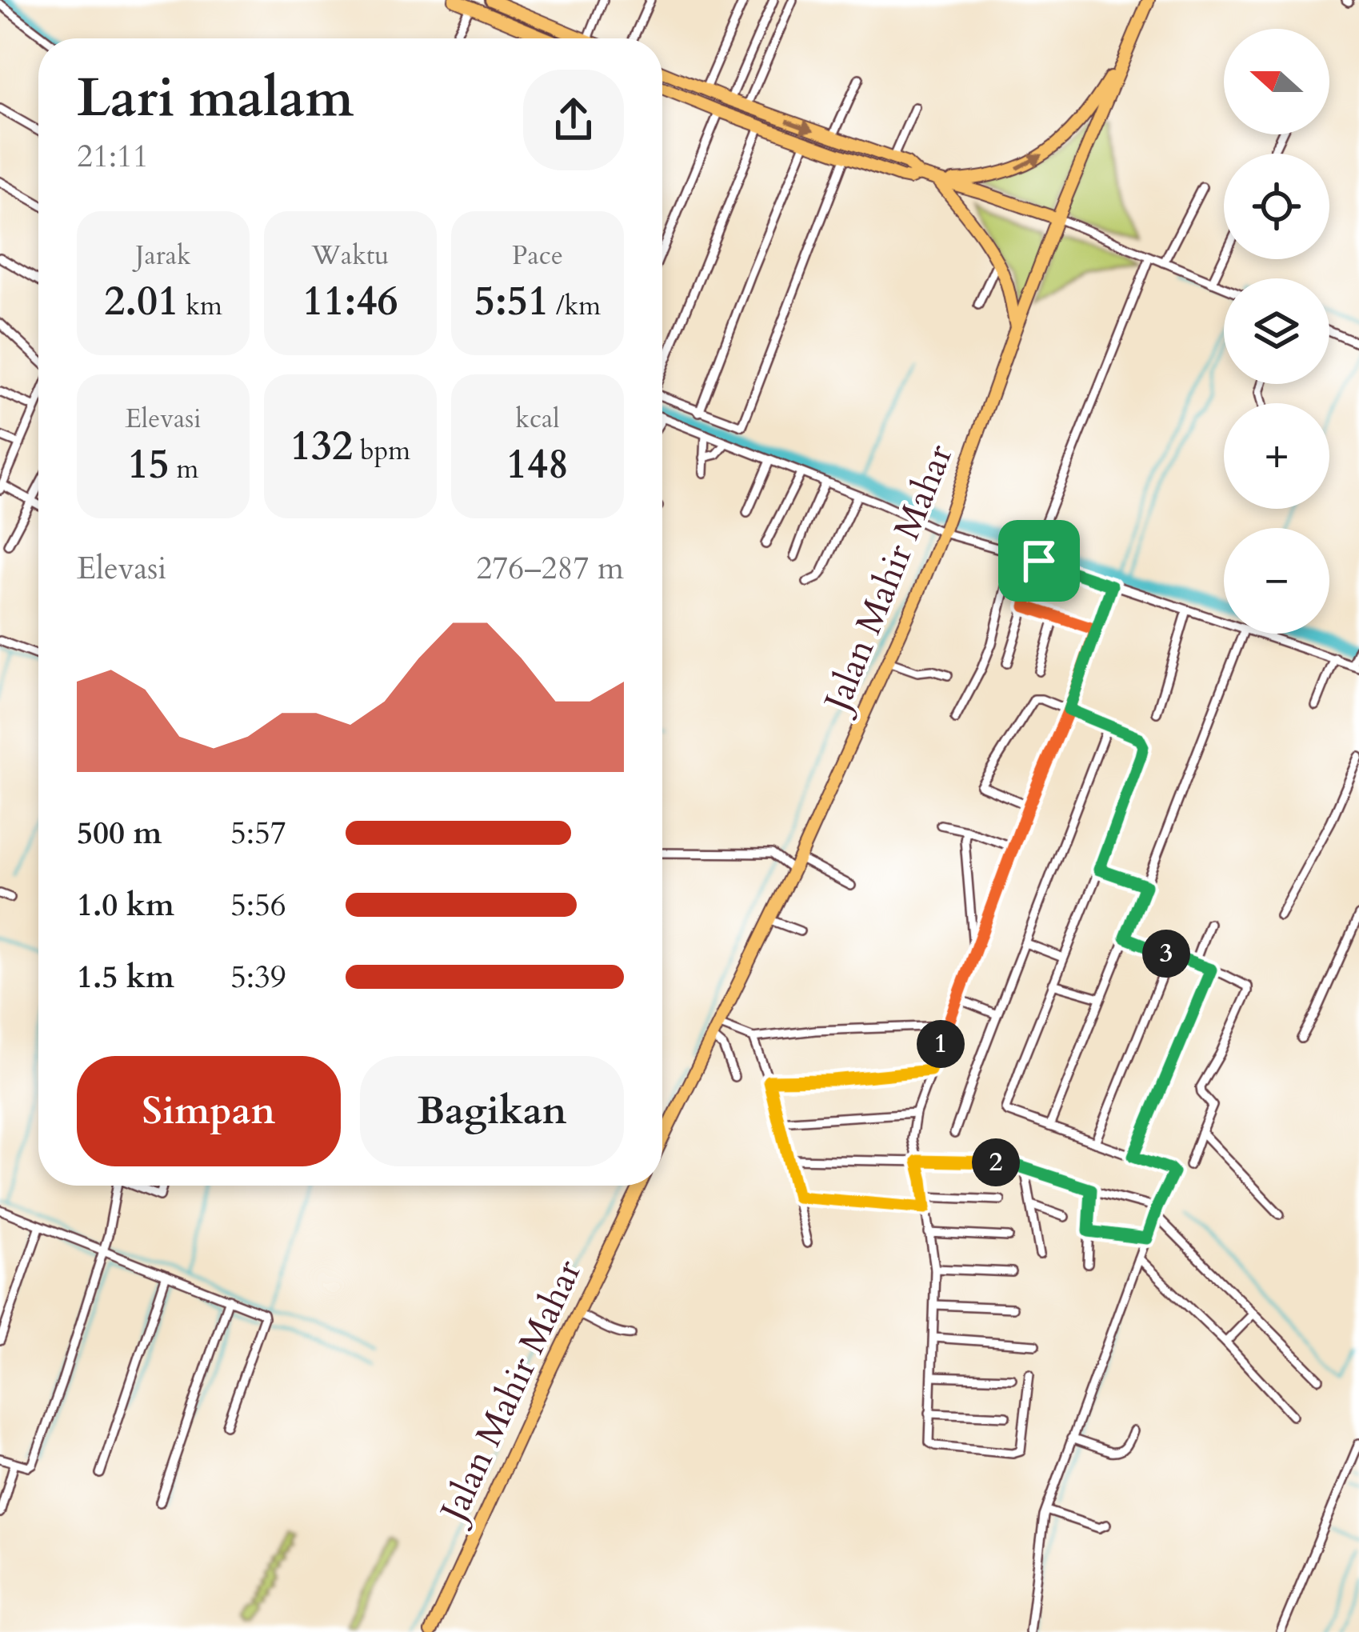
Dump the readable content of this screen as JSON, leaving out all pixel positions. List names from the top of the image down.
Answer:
{
  "streets": {
    "highway": ["Jalan Mahir Mahar"]
  },
  "north": "left",
  "page": {
    "map_buttons": ["+", "−"],
    "heading": ["Lari malam", "21:11"],
    "stats": [
      ["Jarak", "2.01 km"],
      ["Waktu", "11:46"],
      ["Pace", "5:51 /km"],
      ["Elevasi", "15 m"],
      ["132 bpm"],
      ["kcal", "148"]
    ],
    "chart": ["Elevasi", "276–287 m"],
    "list": [
      {
        "name": "500 m",
        "note": "5:57"
      },
      {
        "name": "1.0 km",
        "note": "5:56"
      },
      {
        "name": "1.5 km",
        "note": "5:39"
      }
    ],
    "pins": ["3", "1", "2"],
    "buttons": ["Simpan", "Bagikan"]
  }
}
